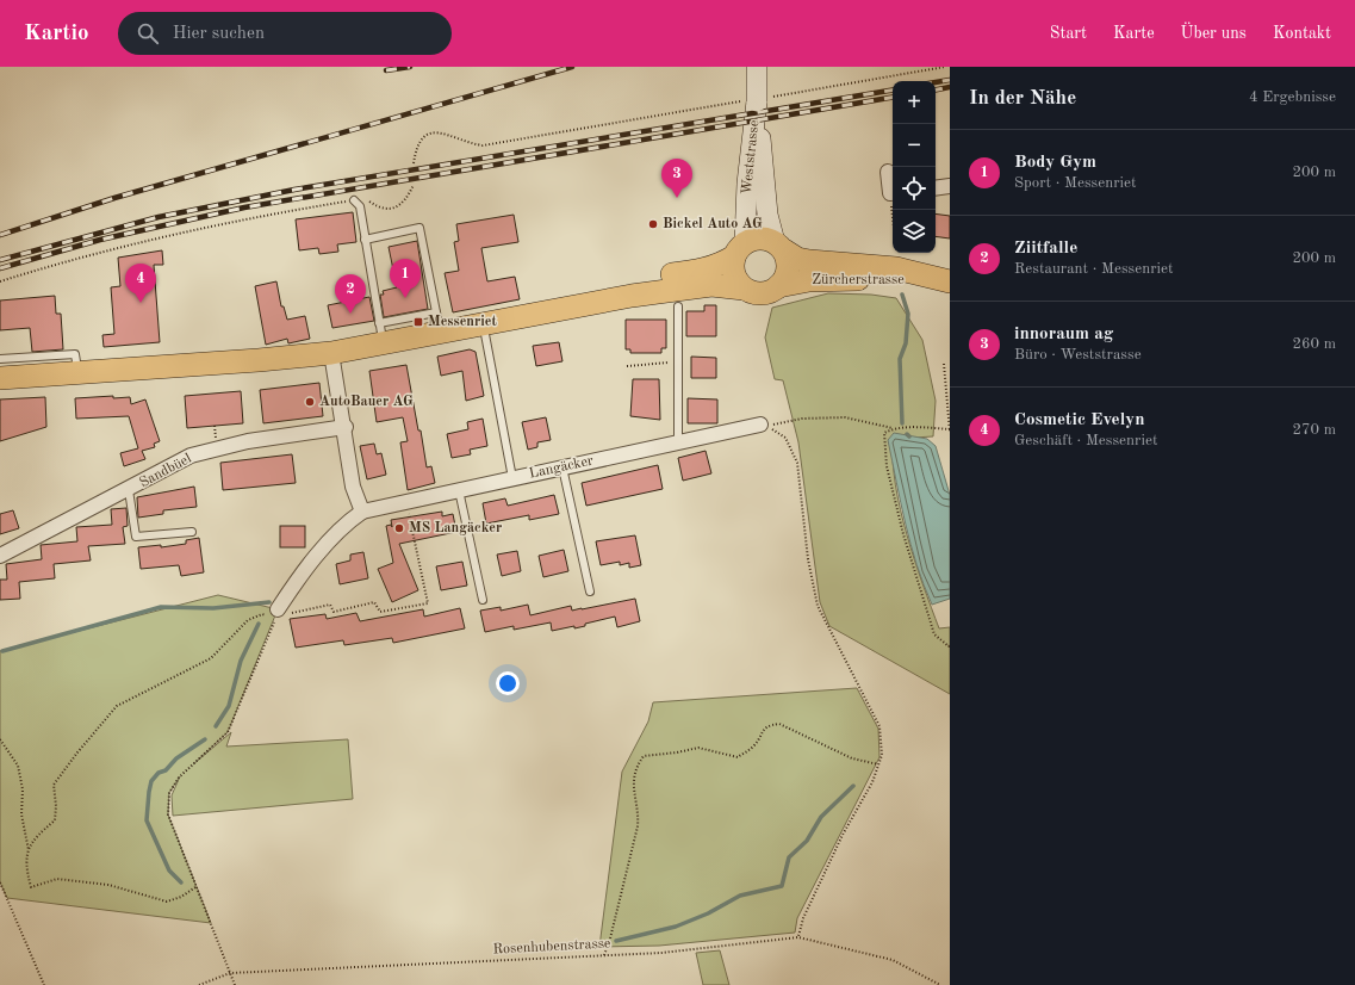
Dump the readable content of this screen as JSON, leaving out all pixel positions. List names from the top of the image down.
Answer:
{
  "streets": {
    "main road": ["Weststrasse", "Zürcherstrasse"],
    "street": ["Langäcker", "Sandbüel"],
    "path": ["Rosenhubenstrasse"]
  },
  "crossings": [
    ["Weststrasse", "Zürcherstrasse"]
  ],
  "places": {
    "other": ["Bickel Auto AG", "AutoBauer AG", "MS Langäcker"],
    "transit": ["Messenriet"]
  },
  "page": {
    "header": "Kartio",
    "search": "Hier suchen",
    "nav": [
      "Start",
      "Karte",
      "Über uns",
      "Kontakt"
    ],
    "heading": ["In der Nähe", "4 Ergebnisse"],
    "map_buttons": ["+", "−"],
    "list": [
      {
        "mark": "1",
        "name": "Body Gym",
        "note": "Sport · Messenriet",
        "value": "200 m"
      },
      {
        "mark": "2",
        "name": "Ziitfalle",
        "note": "Restaurant · Messenriet",
        "value": "200 m"
      },
      {
        "mark": "3",
        "name": "innoraum ag",
        "note": "Büro · Weststrasse",
        "value": "260 m"
      },
      {
        "mark": "4",
        "name": "Cosmetic Evelyn",
        "note": "Geschäft · Messenriet",
        "value": "270 m"
      }
    ],
    "pins": [
      "3",
      "1",
      "4",
      "2"
    ]
  }
}
